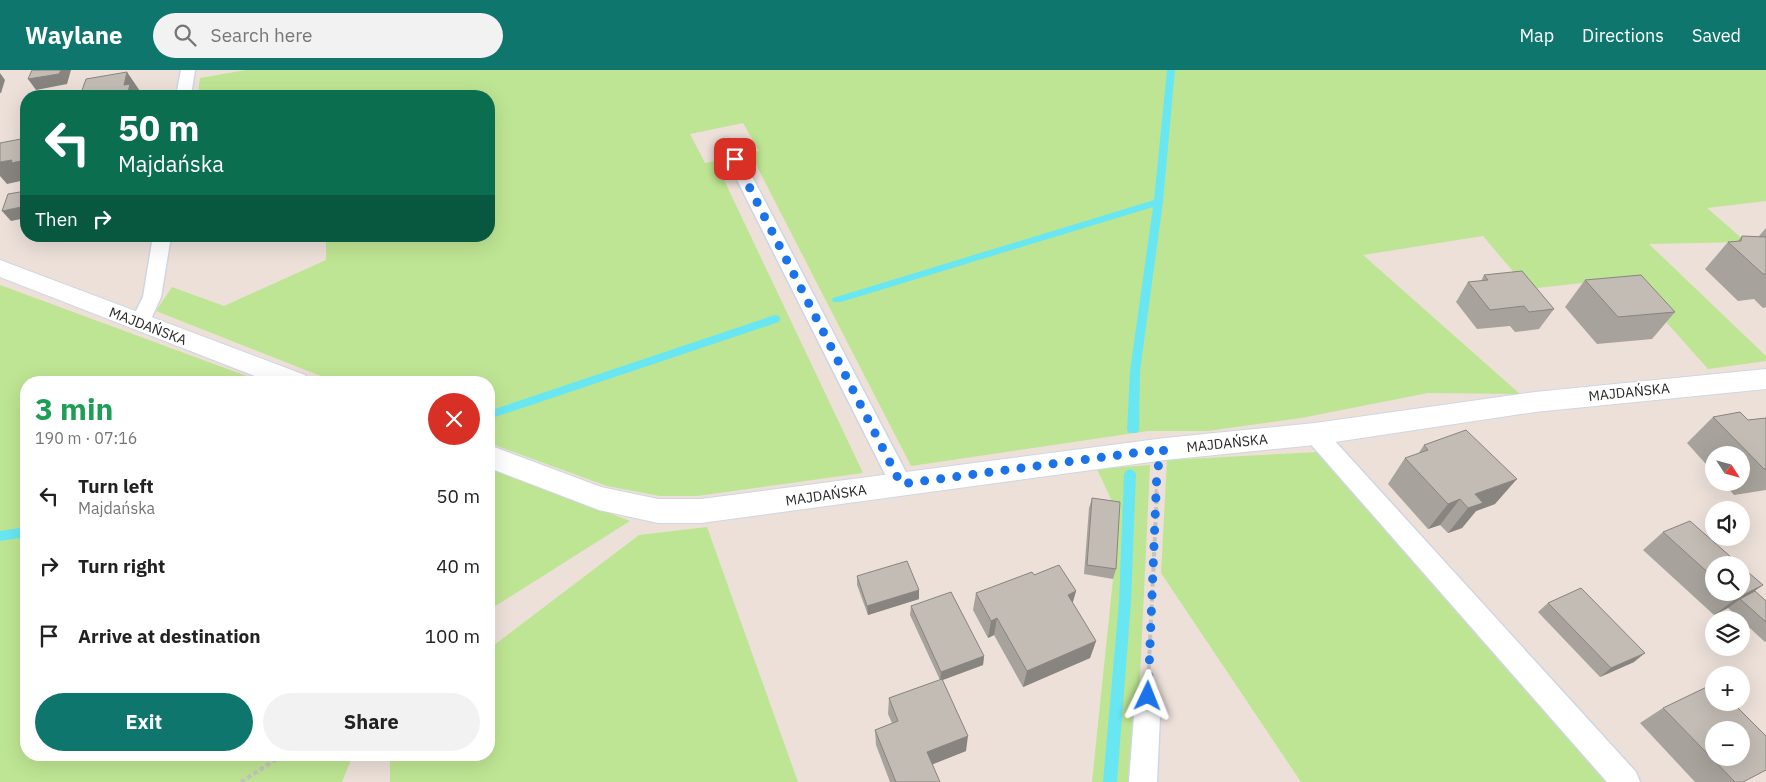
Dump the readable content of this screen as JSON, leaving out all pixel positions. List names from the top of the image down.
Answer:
{
  "streets": {
    "street": ["MAJDAŃSKA"]
  },
  "north": "bottom right",
  "page": {
    "header": "Waylane",
    "search": "Search here",
    "nav": ["Map", "Directions", "Saved"],
    "turn": ["50 m", "Majdańska"],
    "then": "Then",
    "heading": ["3 min", "190 m · 07:16"],
    "map_buttons": ["+", "−"],
    "list": [
      {
        "name": "Turn left",
        "note": "Majdańska",
        "value": "50 m"
      },
      {
        "name": "Turn right",
        "value": "40 m"
      },
      {
        "name": "Arrive at destination",
        "value": "100 m"
      }
    ],
    "buttons": ["Exit", "Share"]
  }
}
